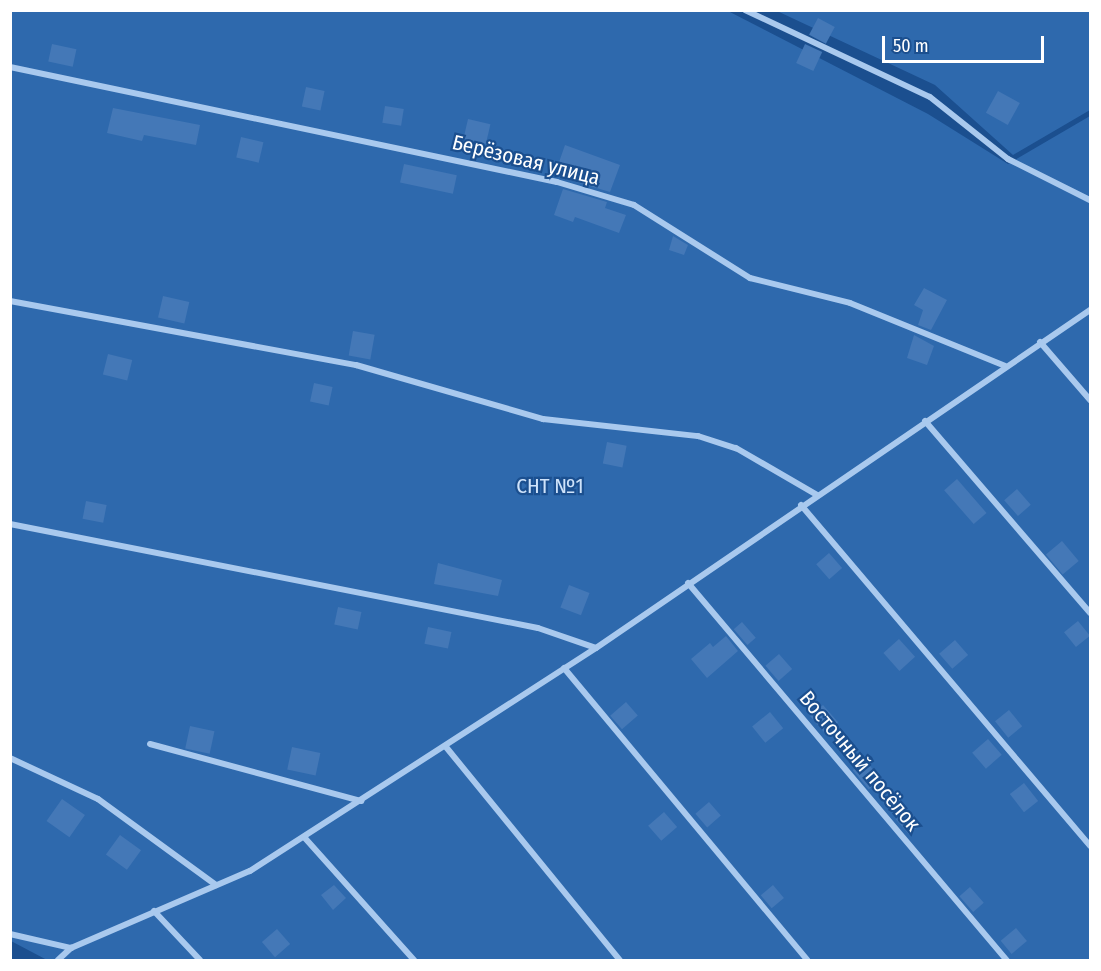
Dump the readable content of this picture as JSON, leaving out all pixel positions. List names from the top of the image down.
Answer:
{
  "streets": {
    "street": ["Берёзовая улица", "Восточный посёлок"]
  },
  "parks": ["СНТ №1"],
  "scale_bar": "50 m"
}
